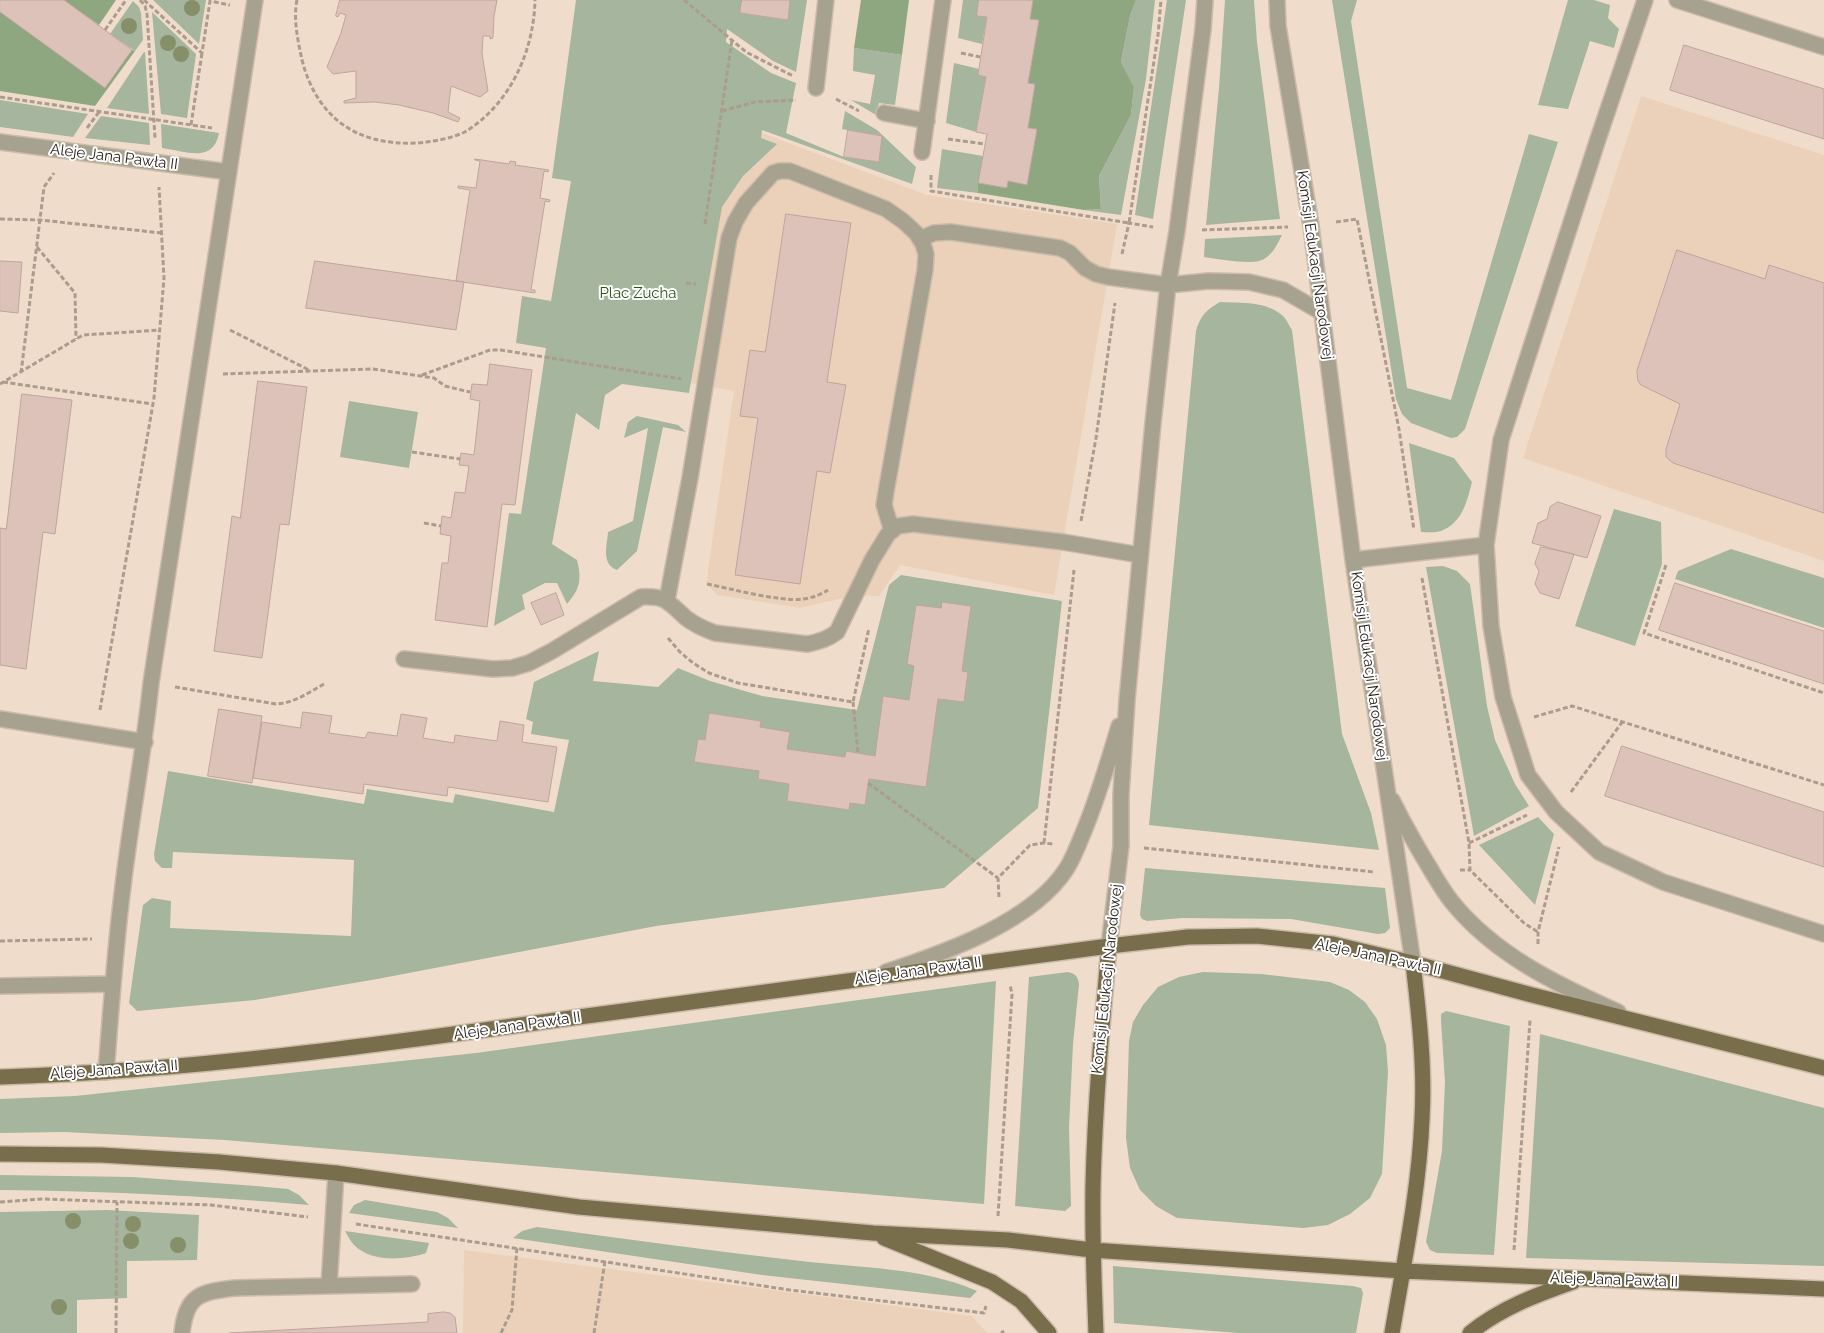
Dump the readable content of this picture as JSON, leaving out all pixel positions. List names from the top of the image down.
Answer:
{
  "streets": {
    "main road": ["Aleje Jana Pawła II", "Komisji Edukacji Narodowej"]
  },
  "crossings": [
    ["Aleje Jana Pawła II", "Komisji Edukacji Narodowej"]
  ],
  "parks": ["Plac Zucha"]
}
